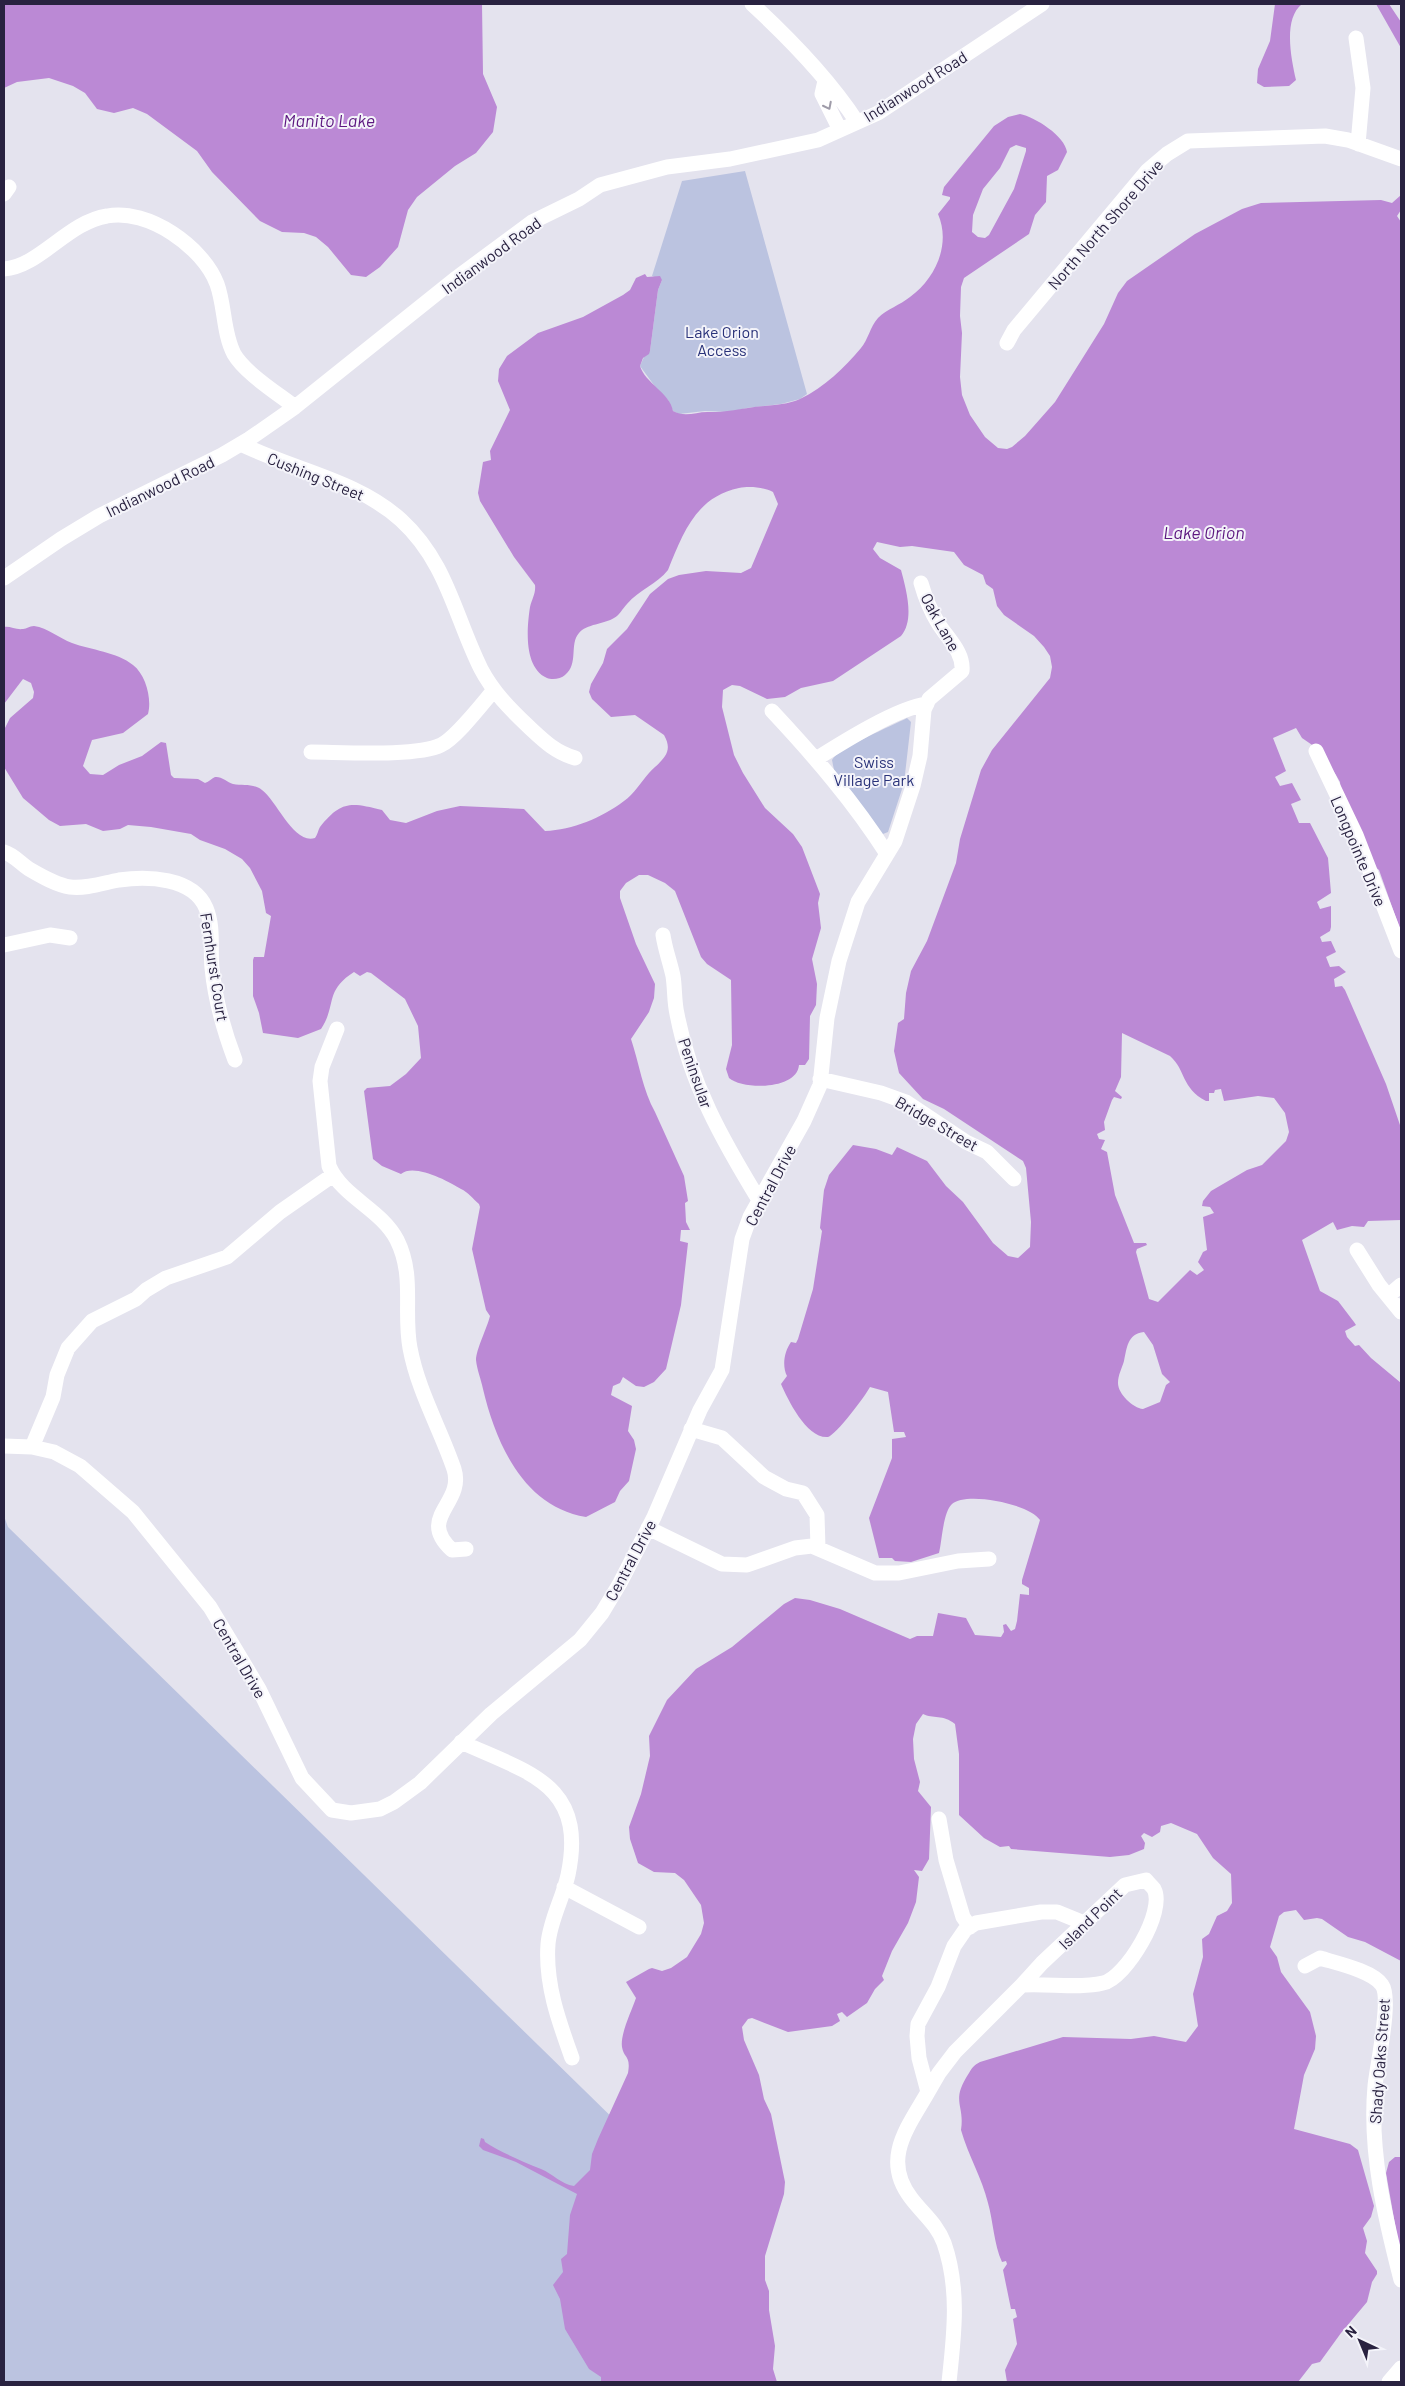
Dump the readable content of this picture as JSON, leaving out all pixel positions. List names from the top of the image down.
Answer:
{
  "streets": {
    "street": [
      "Indianwood Road",
      "North North Shore Drive",
      "Cushing Street",
      "Oak Lane",
      "Longpointe Drive",
      "Fernhurst Court",
      "Peninsular",
      "Bridge Street",
      "Central Drive",
      "Island Point",
      "Shady Oaks Street"
    ]
  },
  "crossings": [
    ["Indianwood Road", "Cushing Street"],
    ["Oak Lane", "Central Drive"],
    ["Peninsular", "Central Drive"],
    ["Bridge Street", "Central Drive"]
  ],
  "water": ["Manito Lake", "Lake Orion"],
  "parks": ["Lake Orion Access", "Swiss Village Park"],
  "north": "top left"
}
